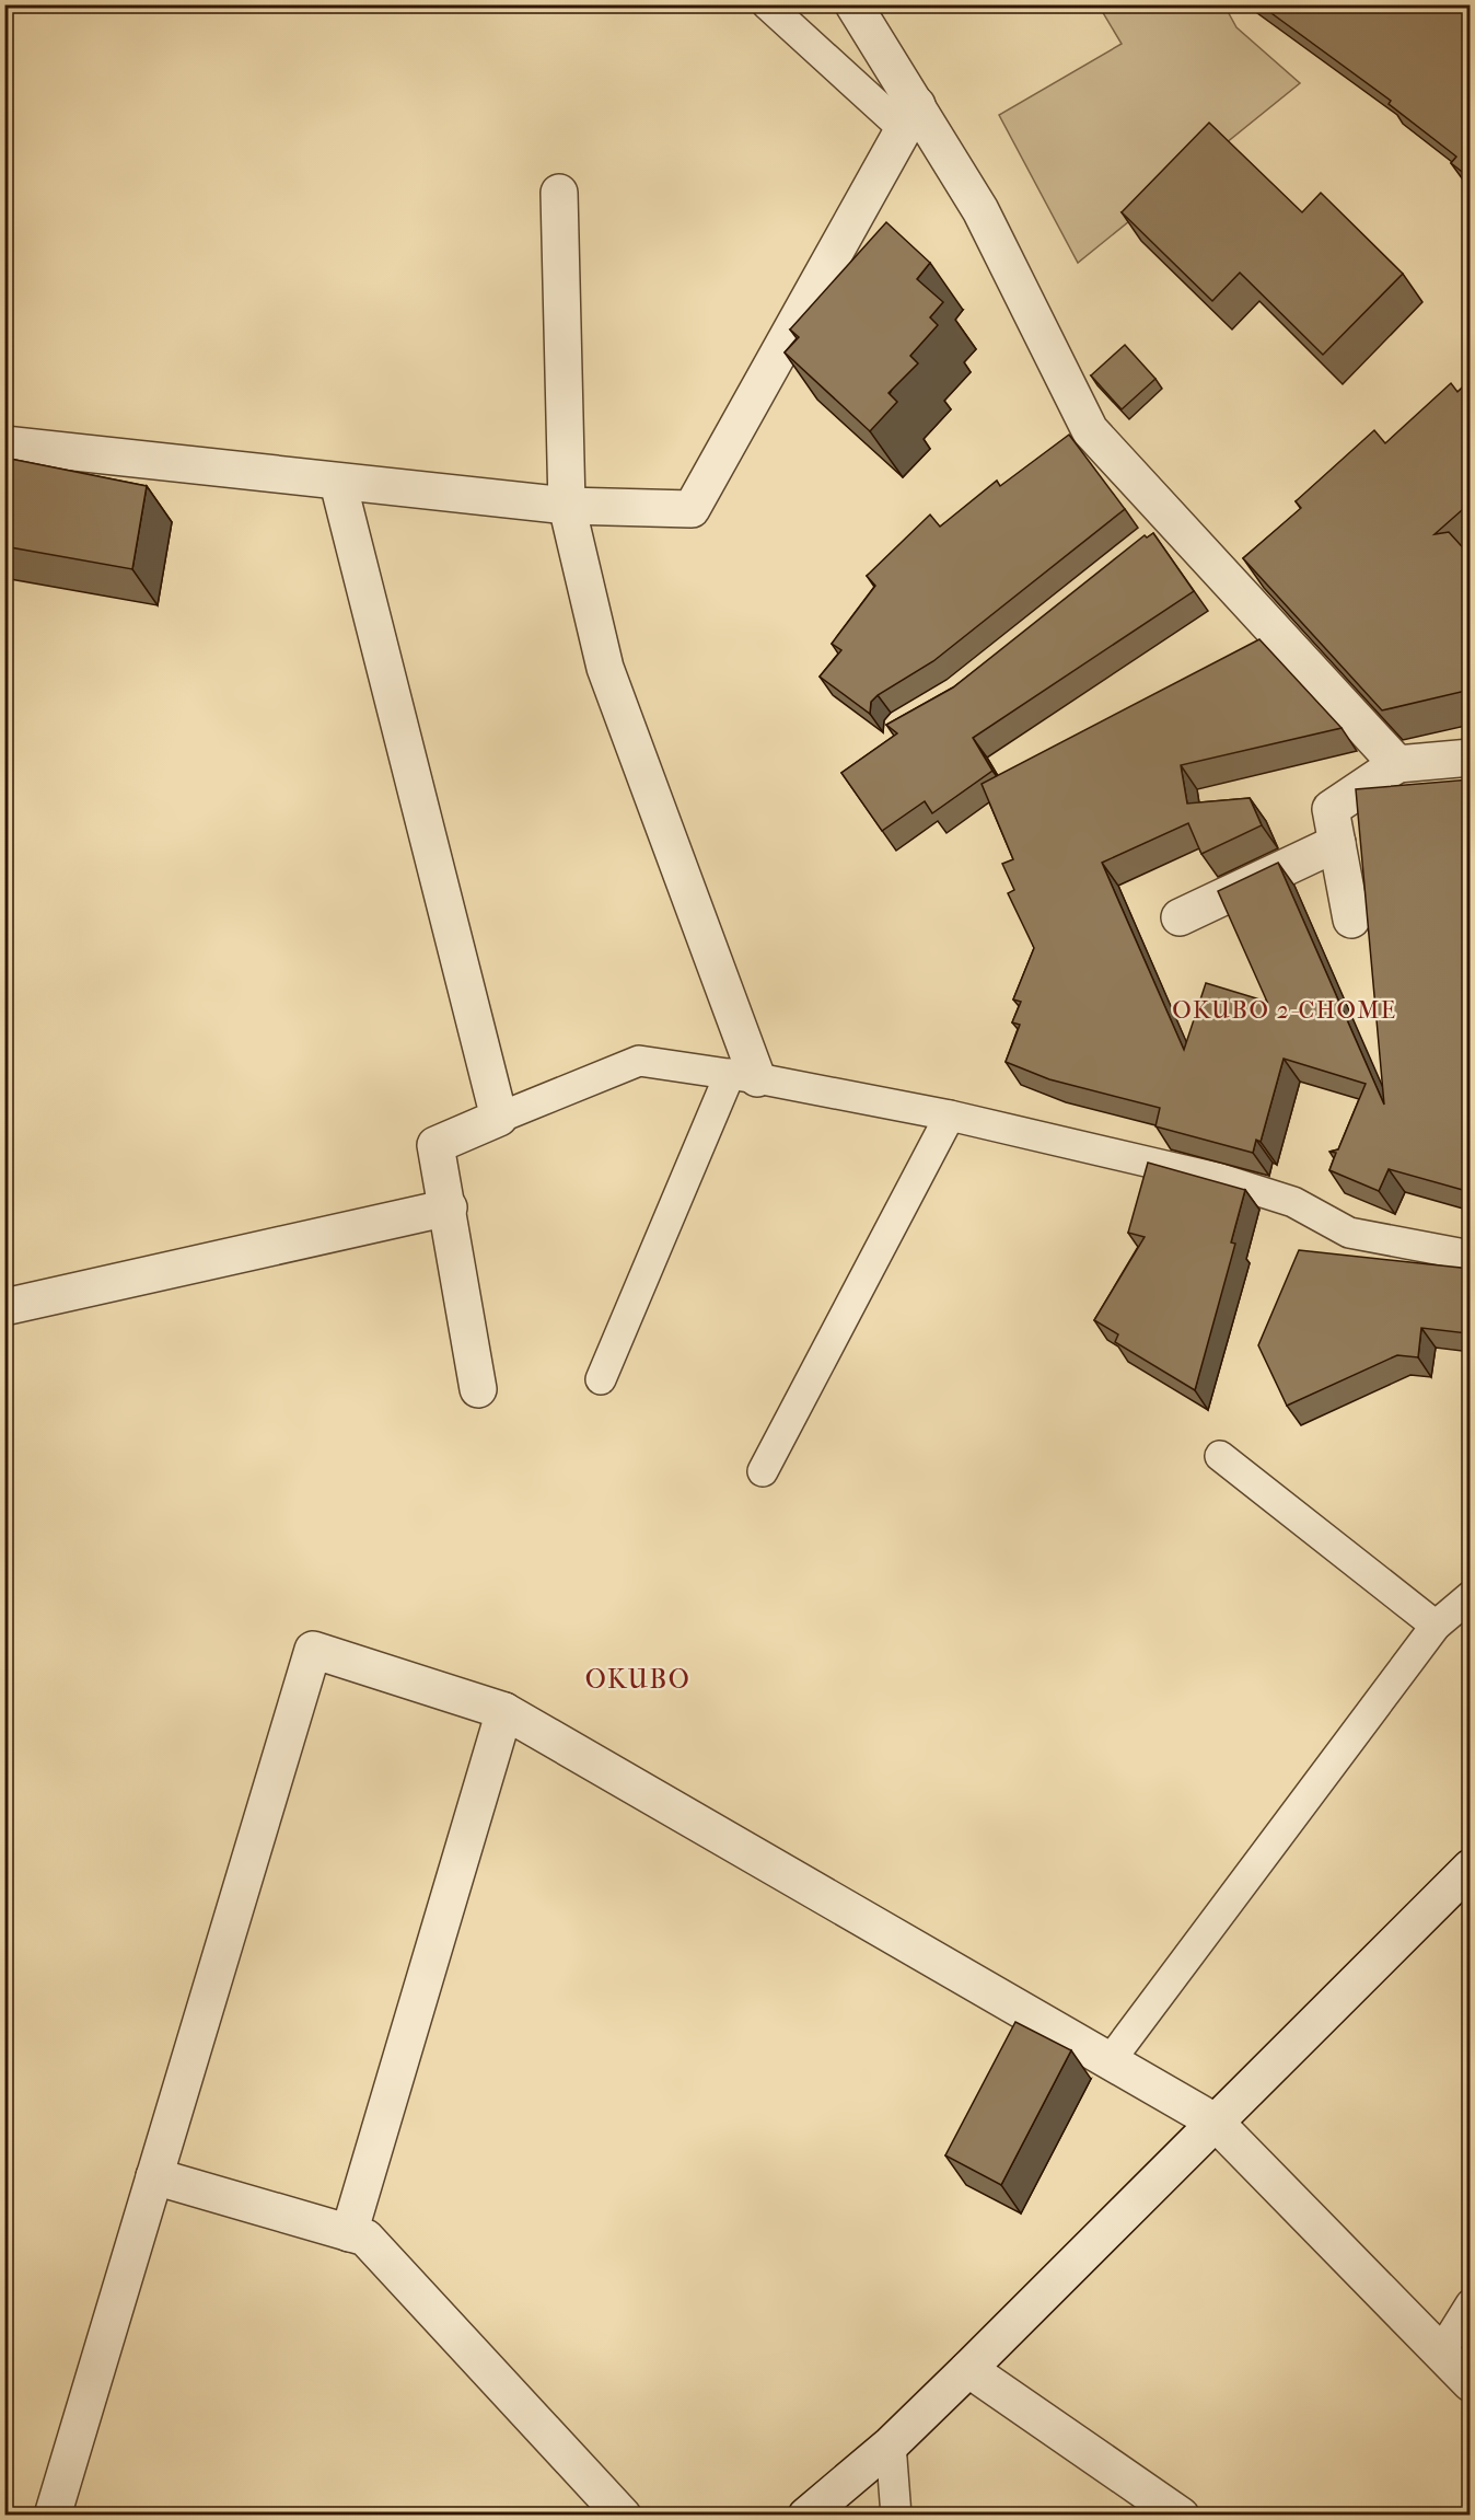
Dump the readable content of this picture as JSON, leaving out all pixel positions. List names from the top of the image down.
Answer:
{
  "districts": ["OKUBO 2-CHOME", "OKUBO"]
}
